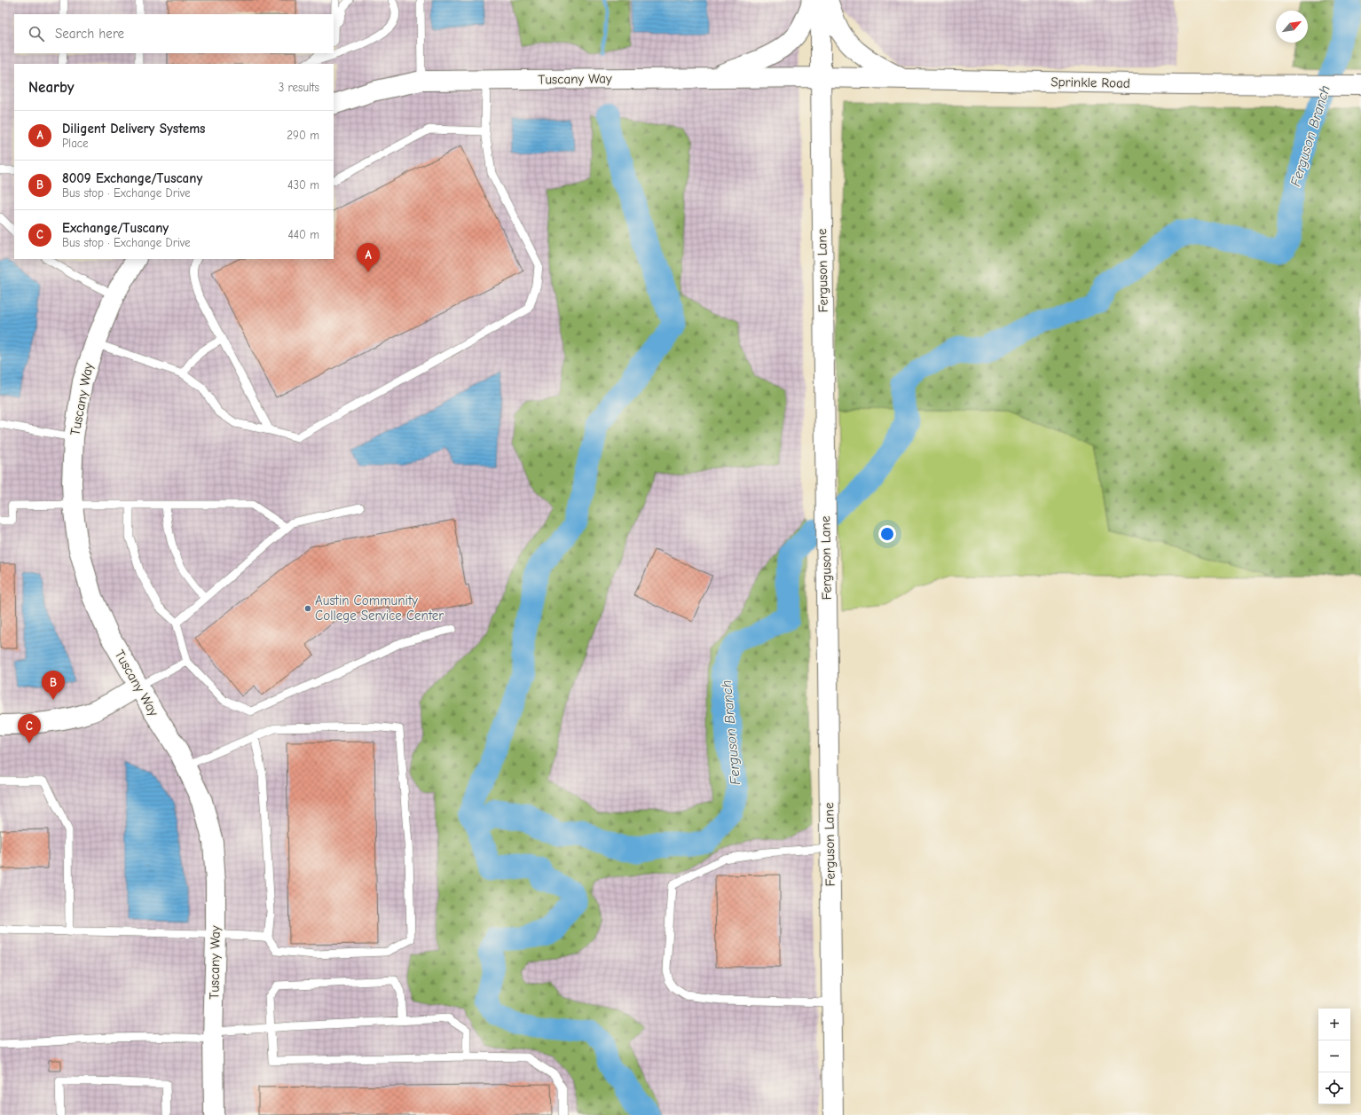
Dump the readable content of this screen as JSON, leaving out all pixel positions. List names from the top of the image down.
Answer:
{
  "streets": {
    "street": ["Tuscany Way", "Sprinkle Road", "Ferguson Lane"]
  },
  "crossings": [
    ["Tuscany Way", "Sprinkle Road"],
    ["Tuscany Way", "Ferguson Lane"],
    ["Sprinkle Road", "Ferguson Lane"]
  ],
  "water": ["Ferguson Branch"],
  "places": ["Austin Community College Service Center"],
  "north": "top right",
  "page": {
    "search": "Search here",
    "heading": ["Nearby", "3 results"],
    "list": [
      {
        "mark": "A",
        "name": "Diligent Delivery Systems",
        "note": "Place",
        "value": "290 m"
      },
      {
        "mark": "B",
        "name": "8009 Exchange/Tuscany",
        "note": "Bus stop · Exchange Drive",
        "value": "430 m"
      },
      {
        "mark": "C",
        "name": "Exchange/Tuscany",
        "note": "Bus stop · Exchange Drive",
        "value": "440 m"
      }
    ],
    "pins": ["A", "B", "C"],
    "map_buttons": ["+", "−"]
  }
}
